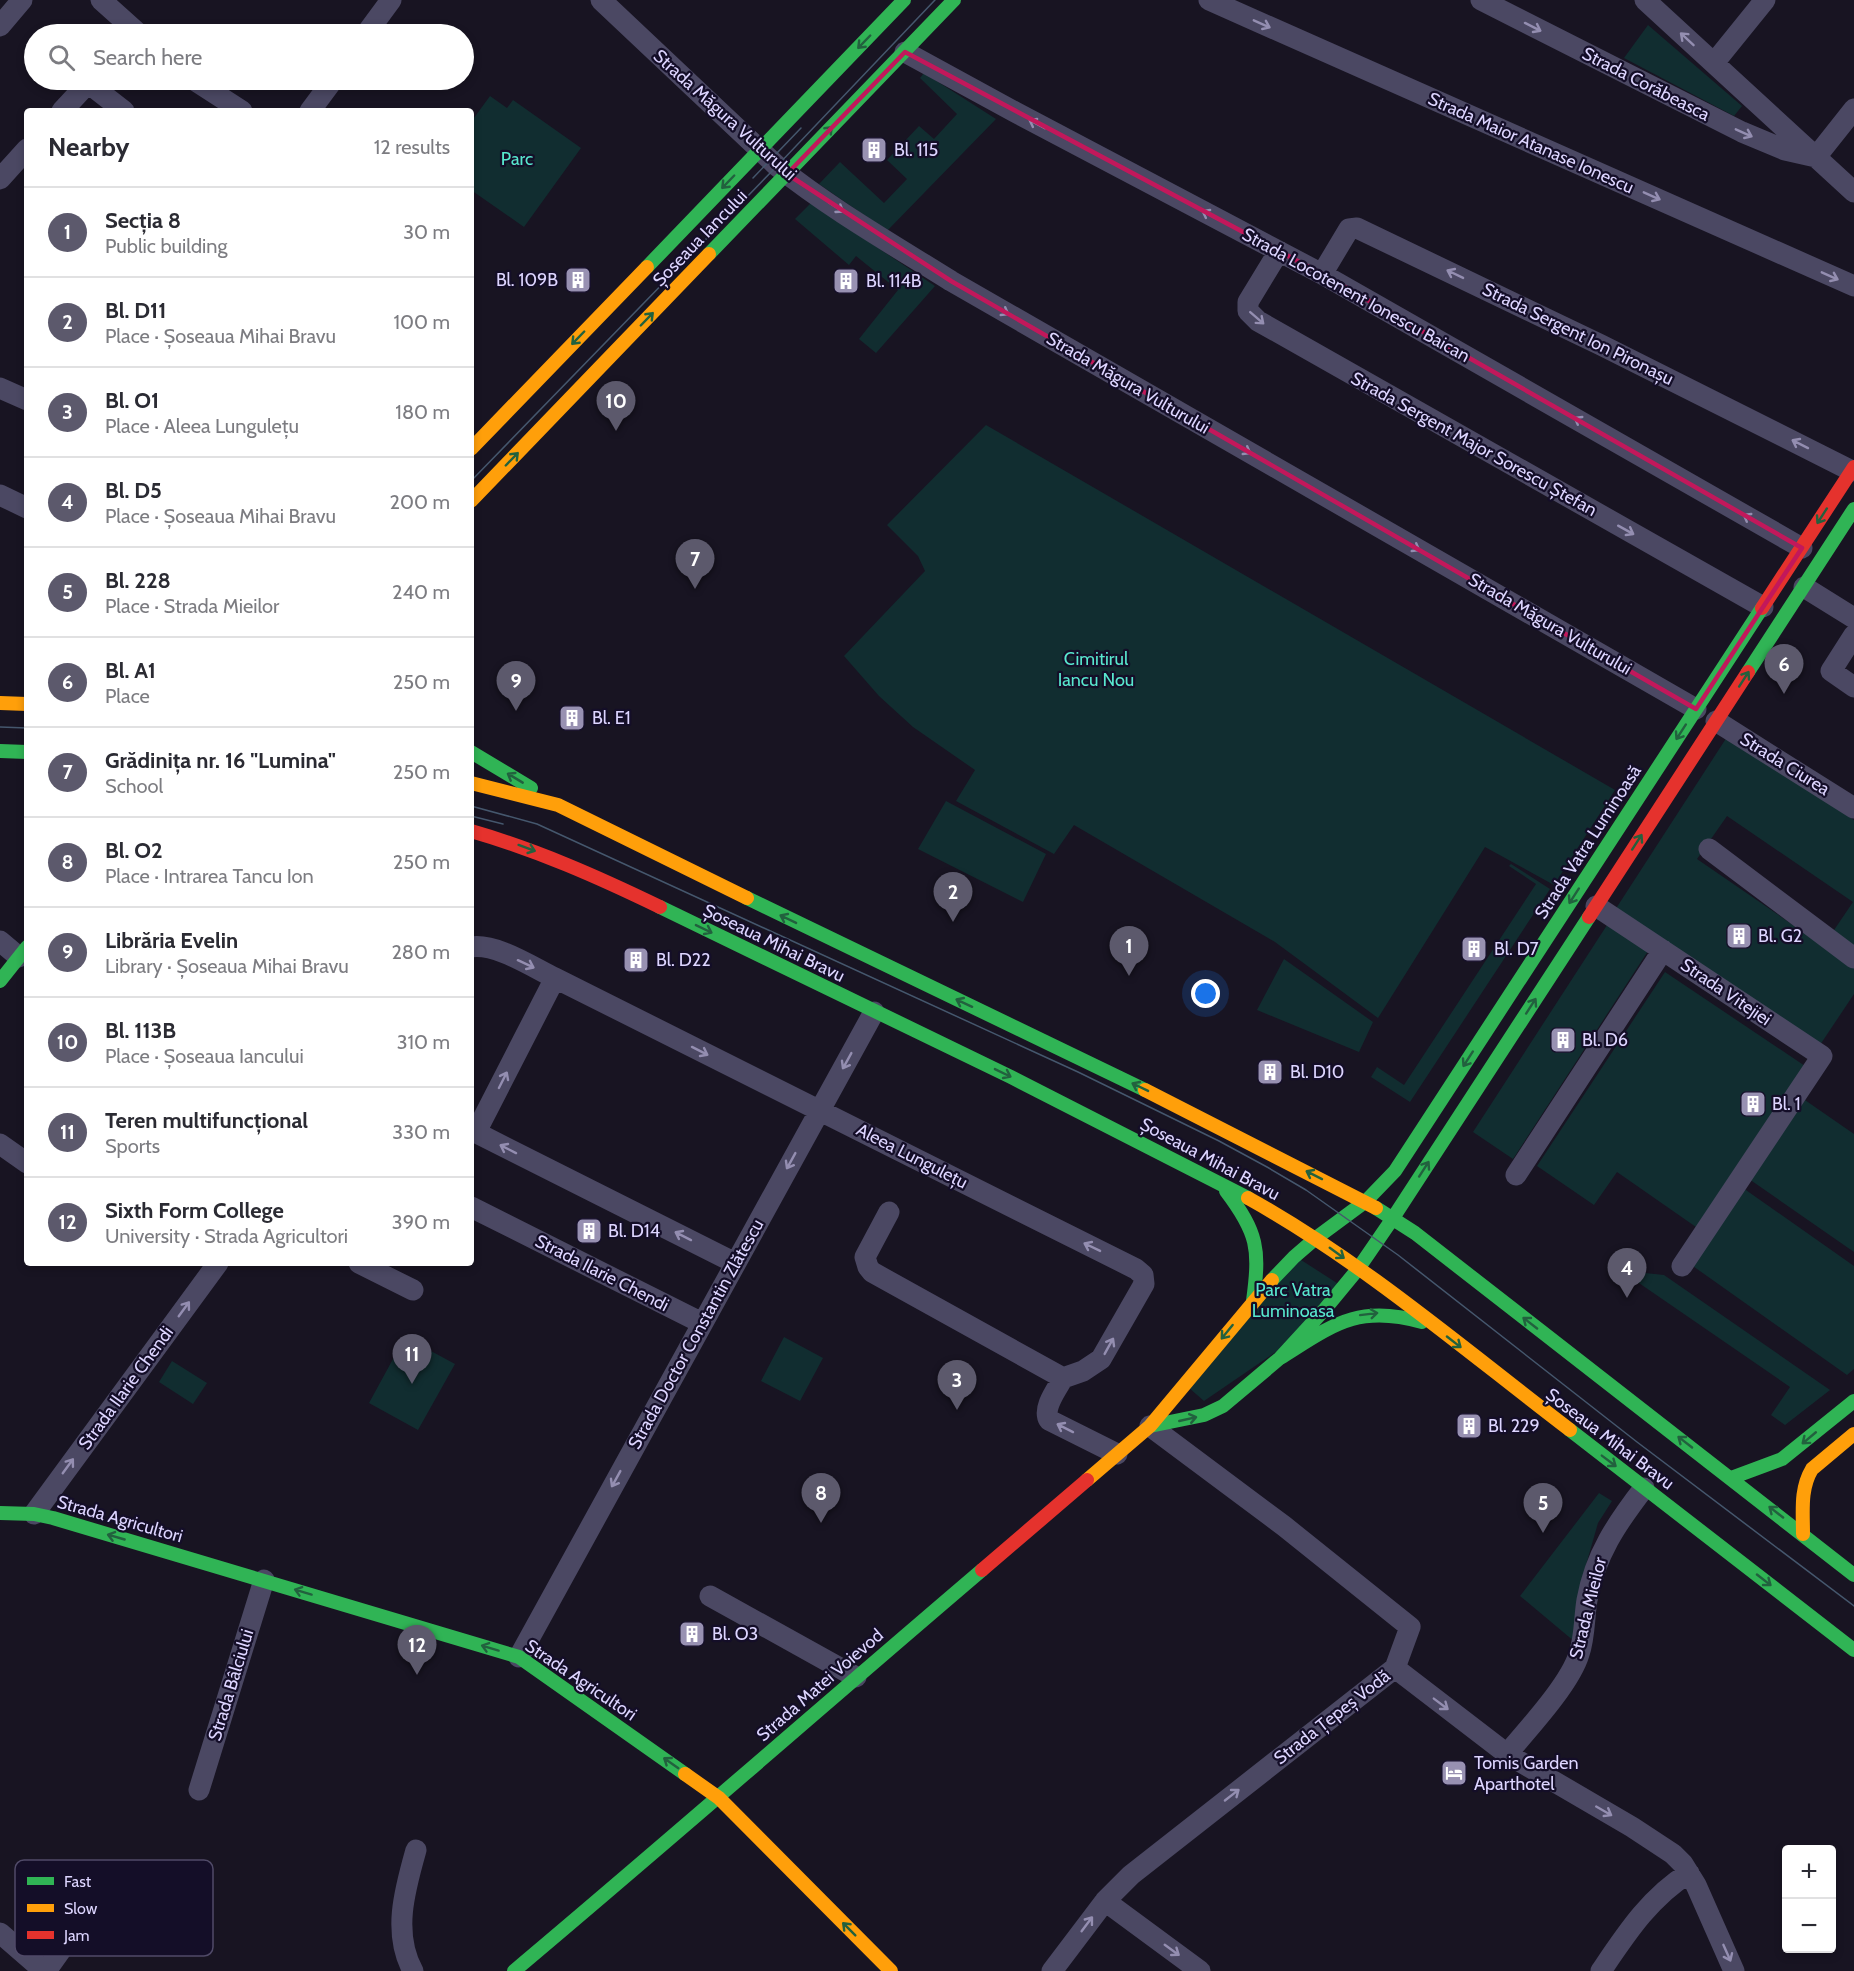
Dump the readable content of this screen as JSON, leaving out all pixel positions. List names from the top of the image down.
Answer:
{
  "streets": {
    "main road": [
      "Șoseaua Iancului",
      "Strada Vatra Luminoasă",
      "Șoseaua Mihai Bravu",
      "Strada Agricultori",
      "Strada Matei Voievod"
    ],
    "street": [
      "Strada Corăbeasca",
      "Strada Măgura Vulturului",
      "Strada Maior Atanase Ionescu",
      "Strada Locotenent Ionescu Baican",
      "Strada Sergent Ion Pironașu",
      "Strada Sergent Major Sorescu Ștefan",
      "Strada Ciurea",
      "Strada Vitejiei",
      "Aleea Lungulețu",
      "Strada Ilarie Chendi",
      "Strada Doctor Constantin Zlătescu",
      "Strada Mieilor",
      "Strada Bâlciului",
      "Strada Țepeș Vodă"
    ]
  },
  "crossings": [
    ["Strada Măgura Vulturului", "Șoseaua Iancului"],
    ["Strada Măgura Vulturului", "Strada Vatra Luminoasă"],
    ["Șoseaua Iancului", "Strada Locotenent Ionescu Baican"],
    ["Strada Locotenent Ionescu Baican", "Strada Sergent Ion Pironașu"],
    ["Strada Locotenent Ionescu Baican", "Strada Sergent Major Sorescu Ștefan"],
    ["Strada Locotenent Ionescu Baican", "Strada Vatra Luminoasă"],
    ["Strada Sergent Ion Pironașu", "Strada Vatra Luminoasă"],
    ["Strada Sergent Major Sorescu Ștefan", "Strada Vatra Luminoasă"],
    ["Strada Vatra Luminoasă", "Șoseaua Mihai Bravu"],
    ["Strada Vatra Luminoasă", "Strada Matei Voievod"],
    ["Șoseaua Mihai Bravu", "Strada Doctor Constantin Zlătescu"],
    ["Șoseaua Mihai Bravu", "Strada Mieilor"],
    ["Șoseaua Mihai Bravu", "Strada Matei Voievod"],
    ["Aleea Lungulețu", "Strada Doctor Constantin Zlătescu"],
    ["Strada Ilarie Chendi", "Strada Doctor Constantin Zlătescu"],
    ["Strada Ilarie Chendi", "Strada Agricultori"],
    ["Strada Doctor Constantin Zlătescu", "Strada Agricultori"],
    ["Strada Agricultori", "Strada Bâlciului"],
    ["Strada Agricultori", "Strada Matei Voievod"],
    ["Strada Matei Voievod", "Strada Țepeș Vodă"]
  ],
  "one_way": [
    "Strada Măgura Vulturului",
    "Strada Locotenent Ionescu Baican",
    "Strada Sergent Ion Pironașu",
    "Strada Sergent Major Sorescu Ștefan",
    "Strada Ilarie Chendi",
    "Strada Doctor Constantin Zlătescu",
    "Strada Agricultori",
    "Strada Țepeș Vodă"
  ],
  "parks": ["Parc", "Cimitirul Iancu Nou", "Parc Vatra Luminoasa"],
  "places": {
    "building": [
      "Bl. 115",
      "Bl. 109B",
      "Bl. 114B",
      "Bl. E1",
      "Bl. G2",
      "Bl. D7",
      "Bl. D22",
      "Bl. D6",
      "Bl. D10",
      "Bl. 1",
      "Bl. D14",
      "Bl. 229",
      "Bl. O3"
    ],
    "hotel": ["Tomis Garden Aparthotel"]
  },
  "legend": ["Fast", "Slow", "Jam"],
  "page": {
    "search": "Search here",
    "heading": ["Nearby", "12 results"],
    "list": [
      {
        "mark": "1",
        "name": "Secția 8",
        "note": "Public building",
        "value": "30 m"
      },
      {
        "mark": "2",
        "name": "Bl. D11",
        "note": "Place · Șoseaua Mihai Bravu",
        "value": "100 m"
      },
      {
        "mark": "3",
        "name": "Bl. O1",
        "note": "Place · Aleea Lungulețu",
        "value": "180 m"
      },
      {
        "mark": "4",
        "name": "Bl. D5",
        "note": "Place · Șoseaua Mihai Bravu",
        "value": "200 m"
      },
      {
        "mark": "5",
        "name": "Bl. 228",
        "note": "Place · Strada Mieilor",
        "value": "240 m"
      },
      {
        "mark": "6",
        "name": "Bl. A1",
        "note": "Place",
        "value": "250 m"
      },
      {
        "mark": "7",
        "name": "Grădinița nr. 16 \"Lumina\"",
        "note": "School",
        "value": "250 m"
      },
      {
        "mark": "8",
        "name": "Bl. O2",
        "note": "Place · Intrarea Tancu Ion",
        "value": "250 m"
      },
      {
        "mark": "9",
        "name": "Librăria Evelin",
        "note": "Library · Șoseaua Mihai Bravu",
        "value": "280 m"
      },
      {
        "mark": "10",
        "name": "Bl. 113B",
        "note": "Place · Șoseaua Iancului",
        "value": "310 m"
      },
      {
        "mark": "11",
        "name": "Teren multifuncțional",
        "note": "Sports",
        "value": "330 m"
      },
      {
        "mark": "12",
        "name": "Sixth Form College",
        "note": "University · Strada Agricultori",
        "value": "390 m"
      }
    ],
    "pins": [
      "10",
      "7",
      "6",
      "9",
      "2",
      "1",
      "4",
      "11",
      "3",
      "8",
      "5",
      "12"
    ],
    "map_buttons": ["+", "−"]
  }
}
